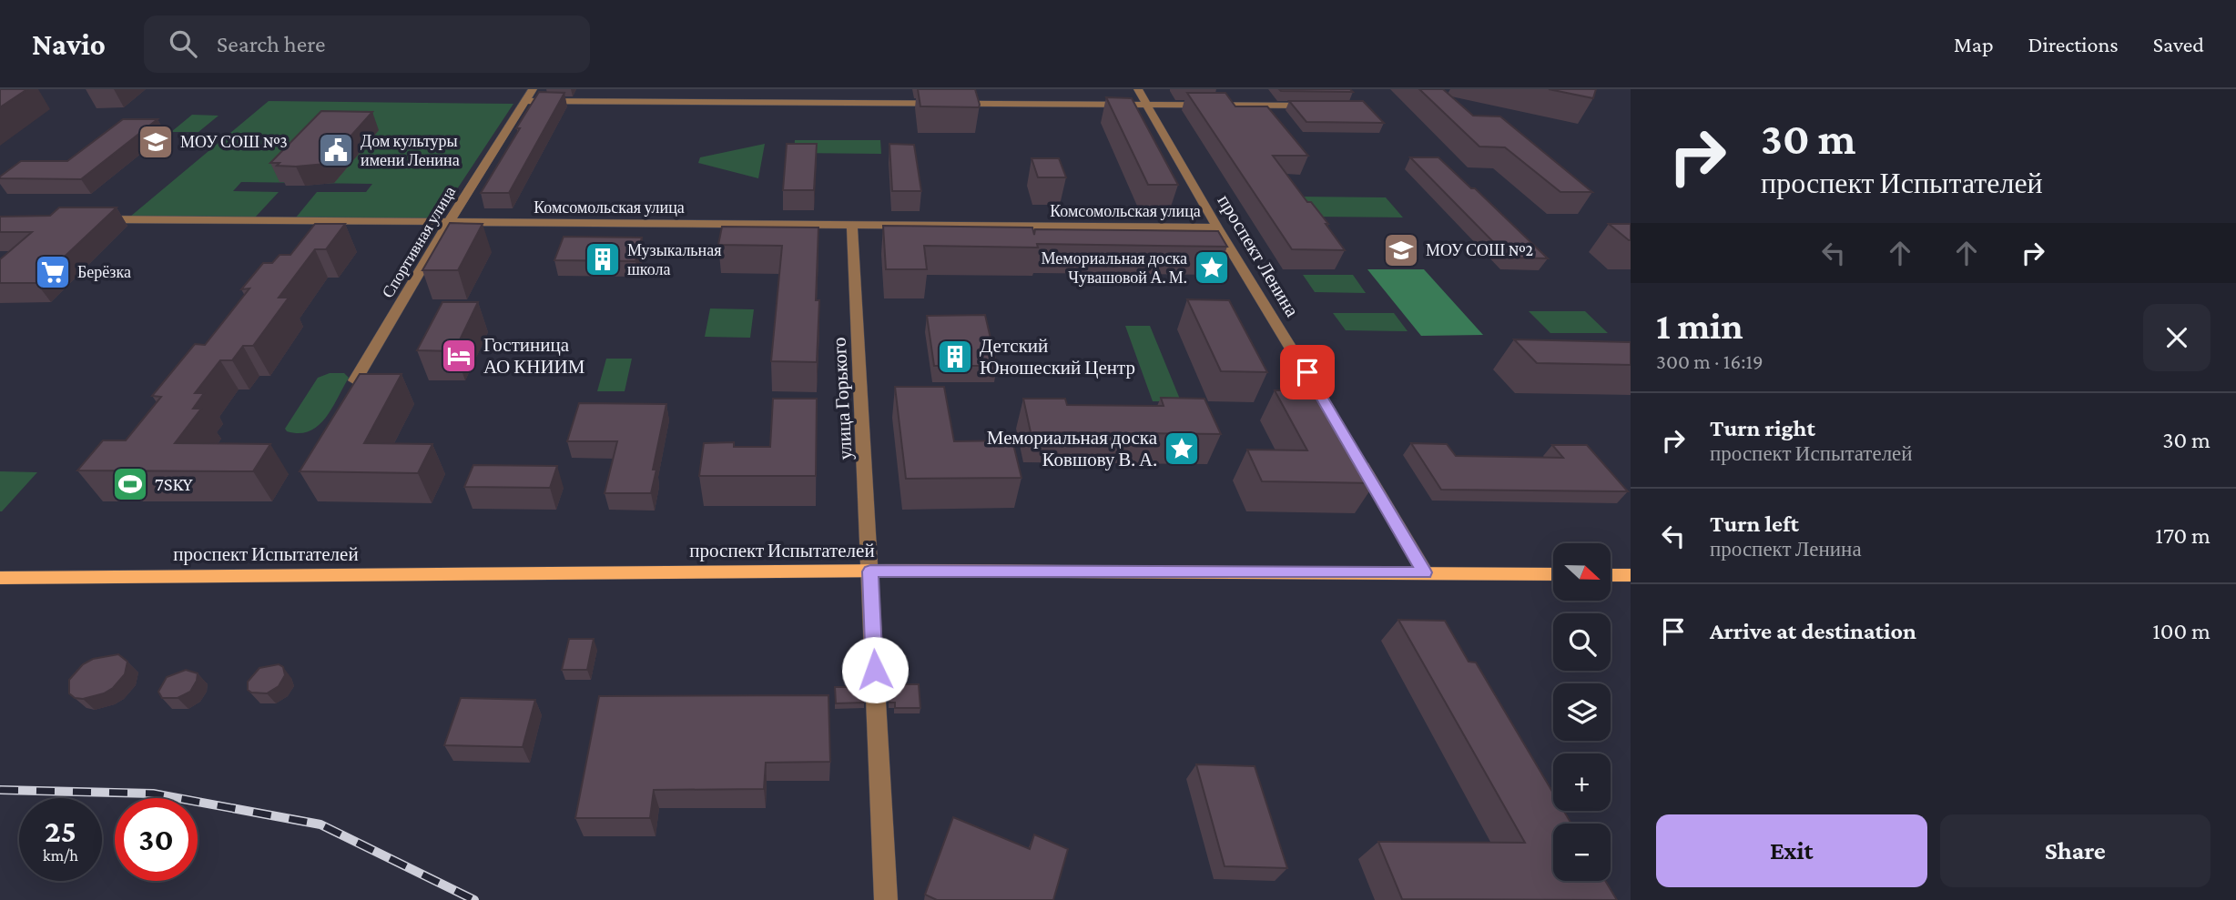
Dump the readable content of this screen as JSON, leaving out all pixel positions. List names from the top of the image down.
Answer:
{
  "streets": {
    "main road": ["проспект Испытателей"],
    "street": [
      "Комсомольская улица",
      "Спортивная улица",
      "проспект Ленина",
      "улица Горького"
    ]
  },
  "crossings": [
    ["Комсомольская улица", "Спортивная улица"],
    ["Комсомольская улица", "проспект Ленина"],
    ["Комсомольская улица", "улица Горького"],
    ["улица Горького", "проспект Испытателей"]
  ],
  "places": {
    "school or university": ["МОУ СОШ №3", "МОУ СОШ №2"],
    "public building": ["Дом культуры имени Ленина"],
    "building": ["Музыкальная школа", "Детский Юношеский Центр"],
    "place": ["Мемориальная доска Чувашовой А. М.", "Мемориальная доска Ковшову В. А."],
    "supermarket": ["Берёзка"],
    "hotel": ["Гостиница АО КНИИМ"],
    "sports": ["7SKY"]
  },
  "north": "right",
  "page": {
    "header": "Navio",
    "search": "Search here",
    "nav": ["Map", "Directions", "Saved"],
    "turn": ["30 m", "проспект Испытателей"],
    "heading": ["1 min", "300 m · 16:19"],
    "list": [
      {
        "name": "Turn right",
        "note": "проспект Испытателей",
        "value": "30 m"
      },
      {
        "name": "Turn left",
        "note": "проспект Ленина",
        "value": "170 m"
      },
      {
        "name": "Arrive at destination",
        "value": "100 m"
      }
    ],
    "map_buttons": ["+", "−"],
    "speed": "25 km/h",
    "limit": "30",
    "buttons": ["Exit", "Share"]
  }
}
